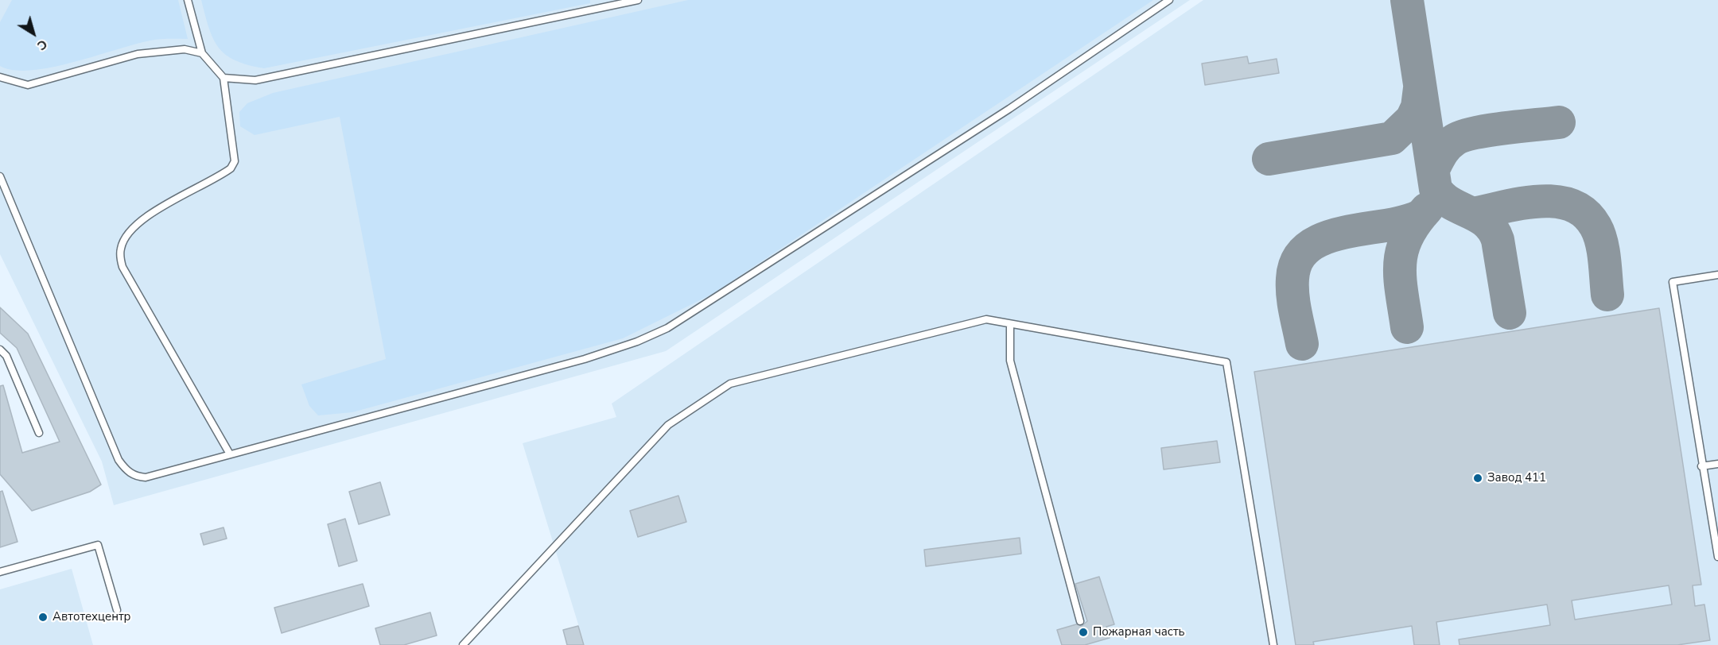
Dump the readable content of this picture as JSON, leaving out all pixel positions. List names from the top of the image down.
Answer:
{
  "places": ["Завод 411", "Автотехцентр", "Пожарная часть"],
  "north": "bottom right"
}
